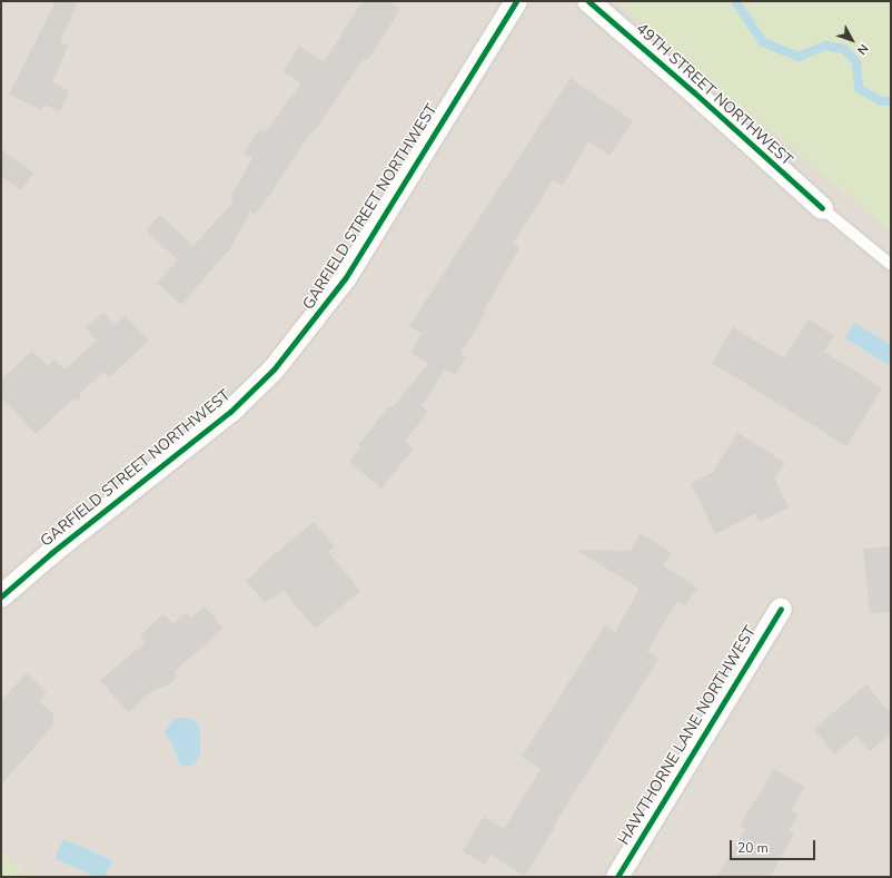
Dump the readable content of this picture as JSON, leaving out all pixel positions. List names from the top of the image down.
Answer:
{
  "streets": {
    "street": ["49TH STREET NORTHWEST", "GARFIELD STREET NORTHWEST", "HAWTHORNE LANE NORTHWEST"]
  },
  "scale_bar": "20 m",
  "north": "bottom right"
}
